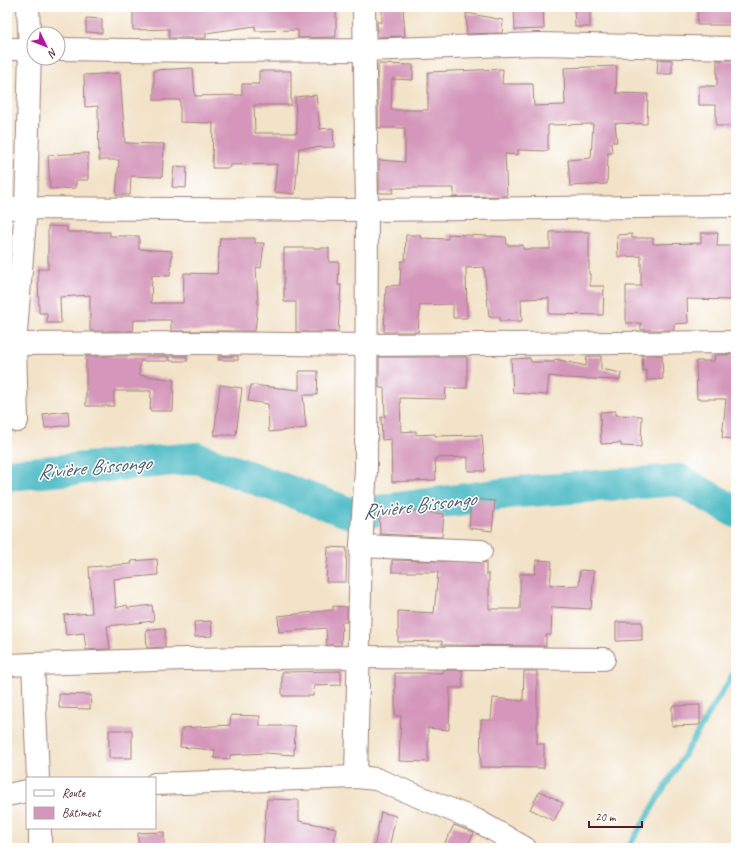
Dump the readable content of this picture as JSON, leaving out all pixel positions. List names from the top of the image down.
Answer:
{
  "water": ["Rivière Bissongo"],
  "legend": ["Route", "Bâtiment"],
  "scale_bar": "20 m",
  "north": "bottom right"
}
